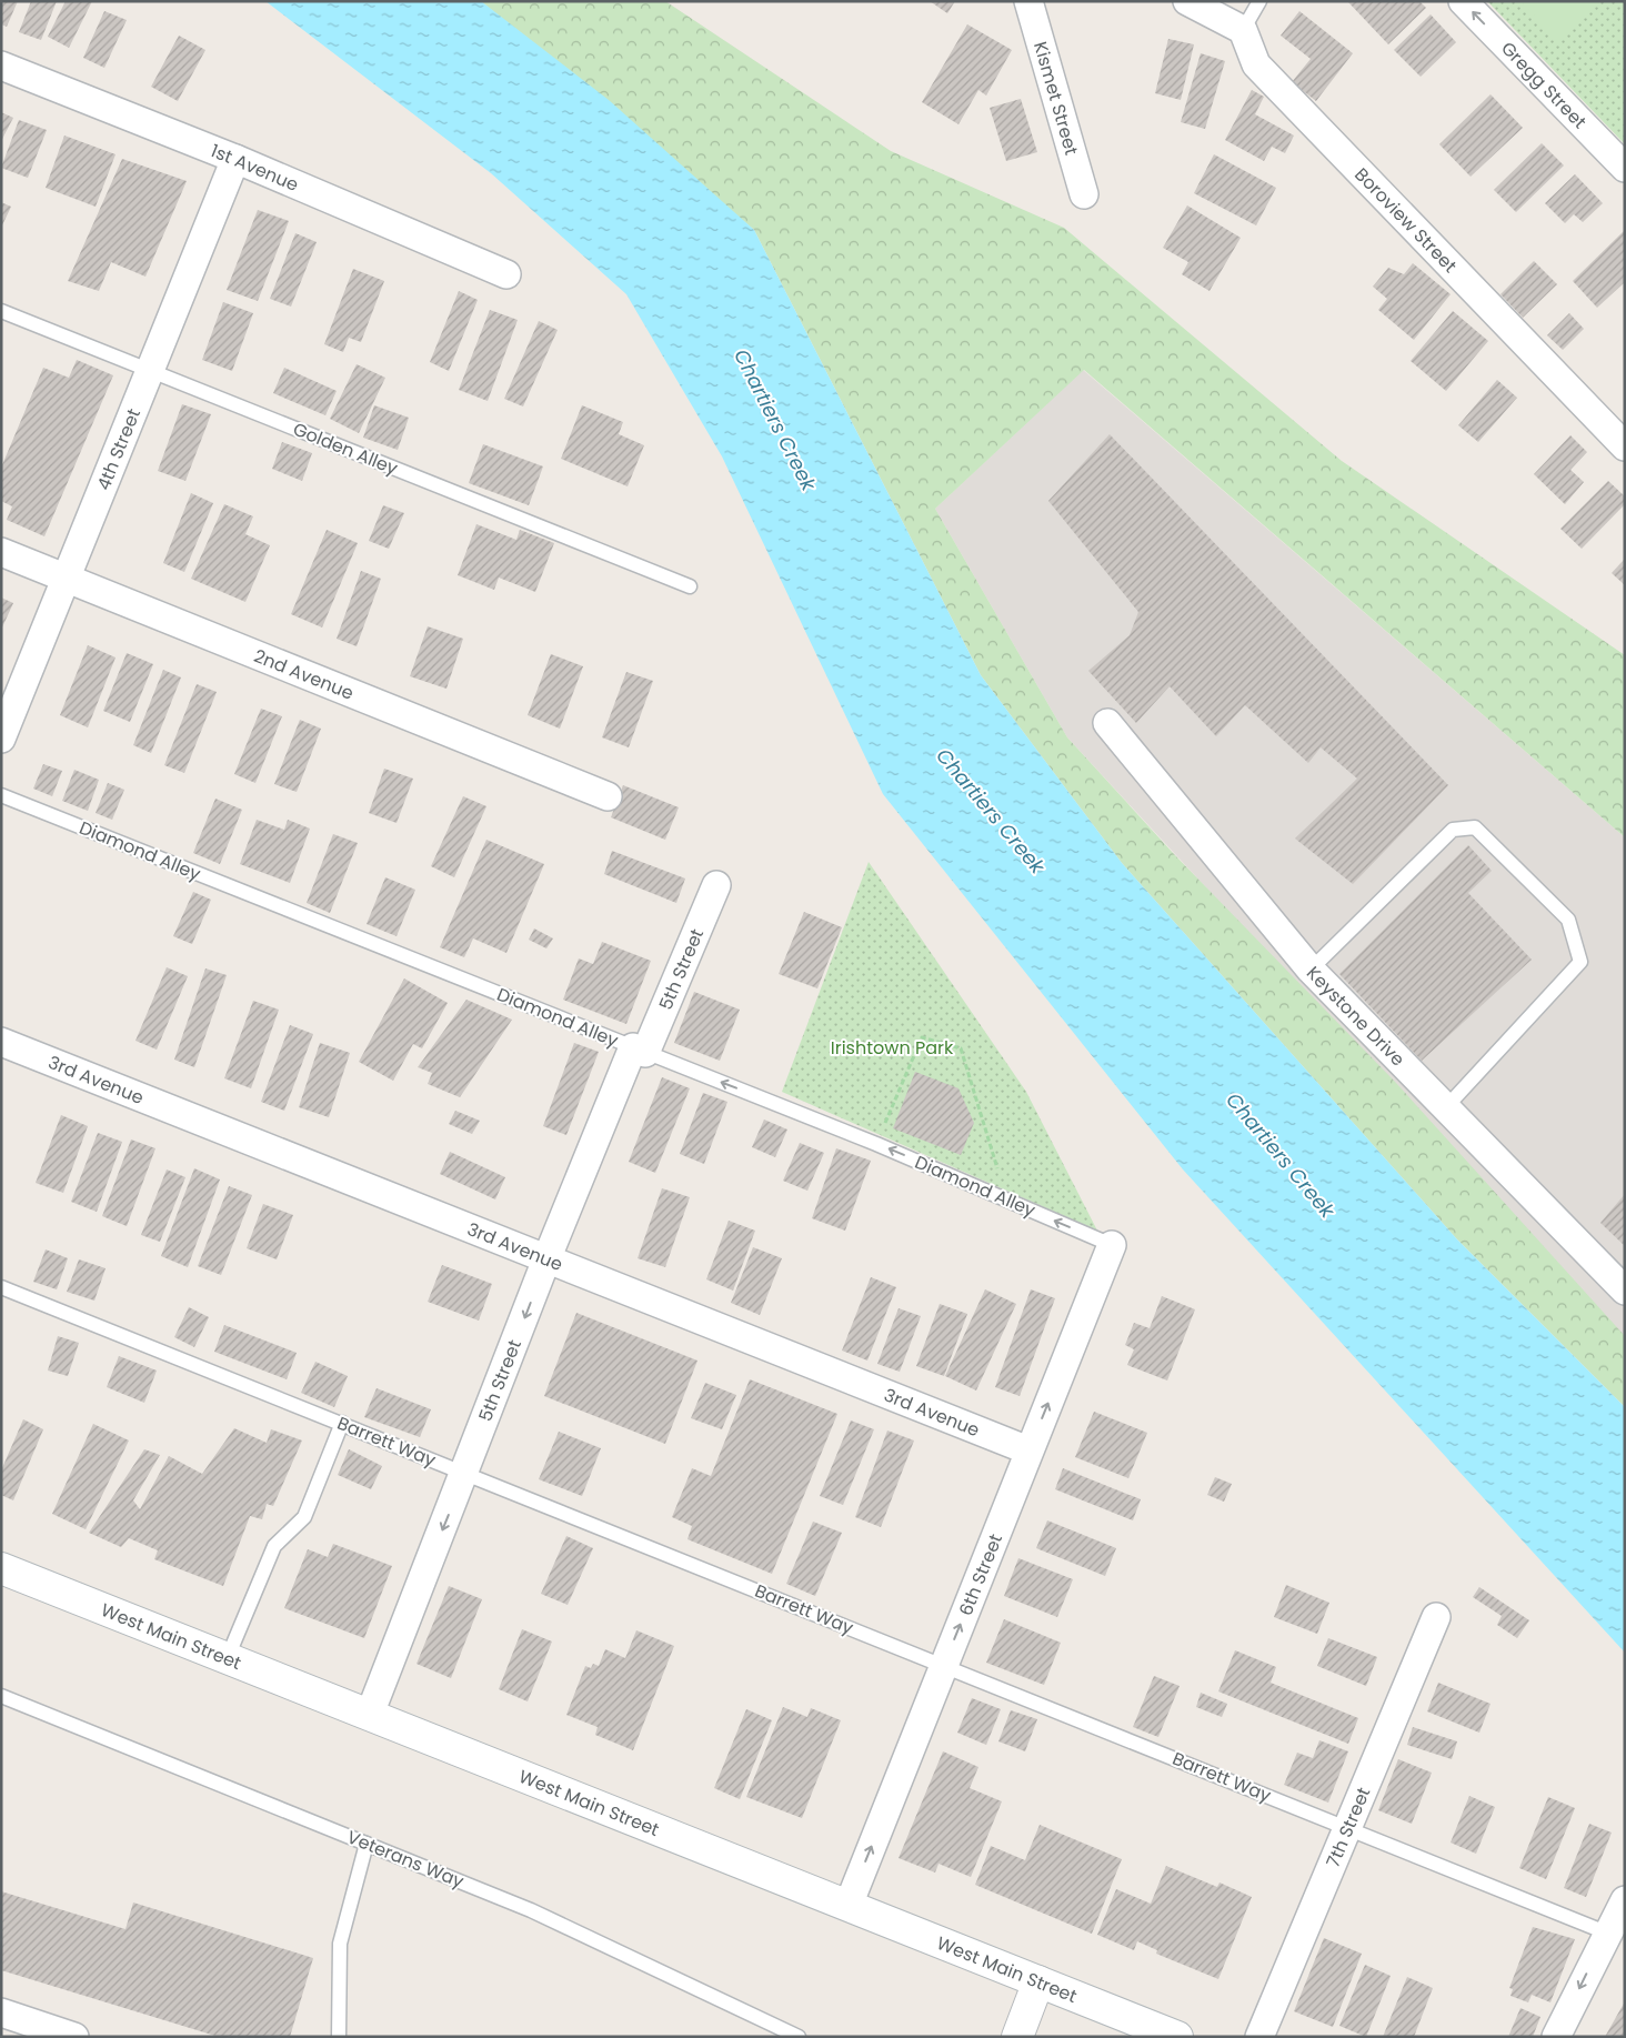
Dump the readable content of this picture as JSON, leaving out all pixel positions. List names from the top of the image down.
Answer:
{
  "streets": {
    "main road": ["West Main Street"],
    "street": [
      "Gregg Street",
      "Kismet Street",
      "1st Avenue",
      "Boroview Street",
      "4th Street",
      "2nd Avenue",
      "5th Street",
      "Keystone Drive",
      "3rd Avenue",
      "6th Street",
      "7th Street"
    ],
    "lane": [
      "Golden Alley",
      "Diamond Alley",
      "Barrett Way",
      "Veterans Way"
    ]
  },
  "crossings": [
    ["1st Avenue", "4th Street"],
    ["4th Street", "Golden Alley"],
    ["4th Street", "2nd Avenue"],
    ["Diamond Alley", "5th Street"],
    ["Diamond Alley", "6th Street"],
    ["5th Street", "3rd Avenue"],
    ["5th Street", "Barrett Way"],
    ["5th Street", "West Main Street"],
    ["3rd Avenue", "6th Street"],
    ["Barrett Way", "6th Street"],
    ["Barrett Way", "7th Street"],
    ["6th Street", "West Main Street"]
  ],
  "one_way": [
    "Gregg Street",
    "Diamond Alley",
    "5th Street",
    "6th Street"
  ],
  "water": ["Chartiers Creek"],
  "parks": ["Irishtown Park"]
}
